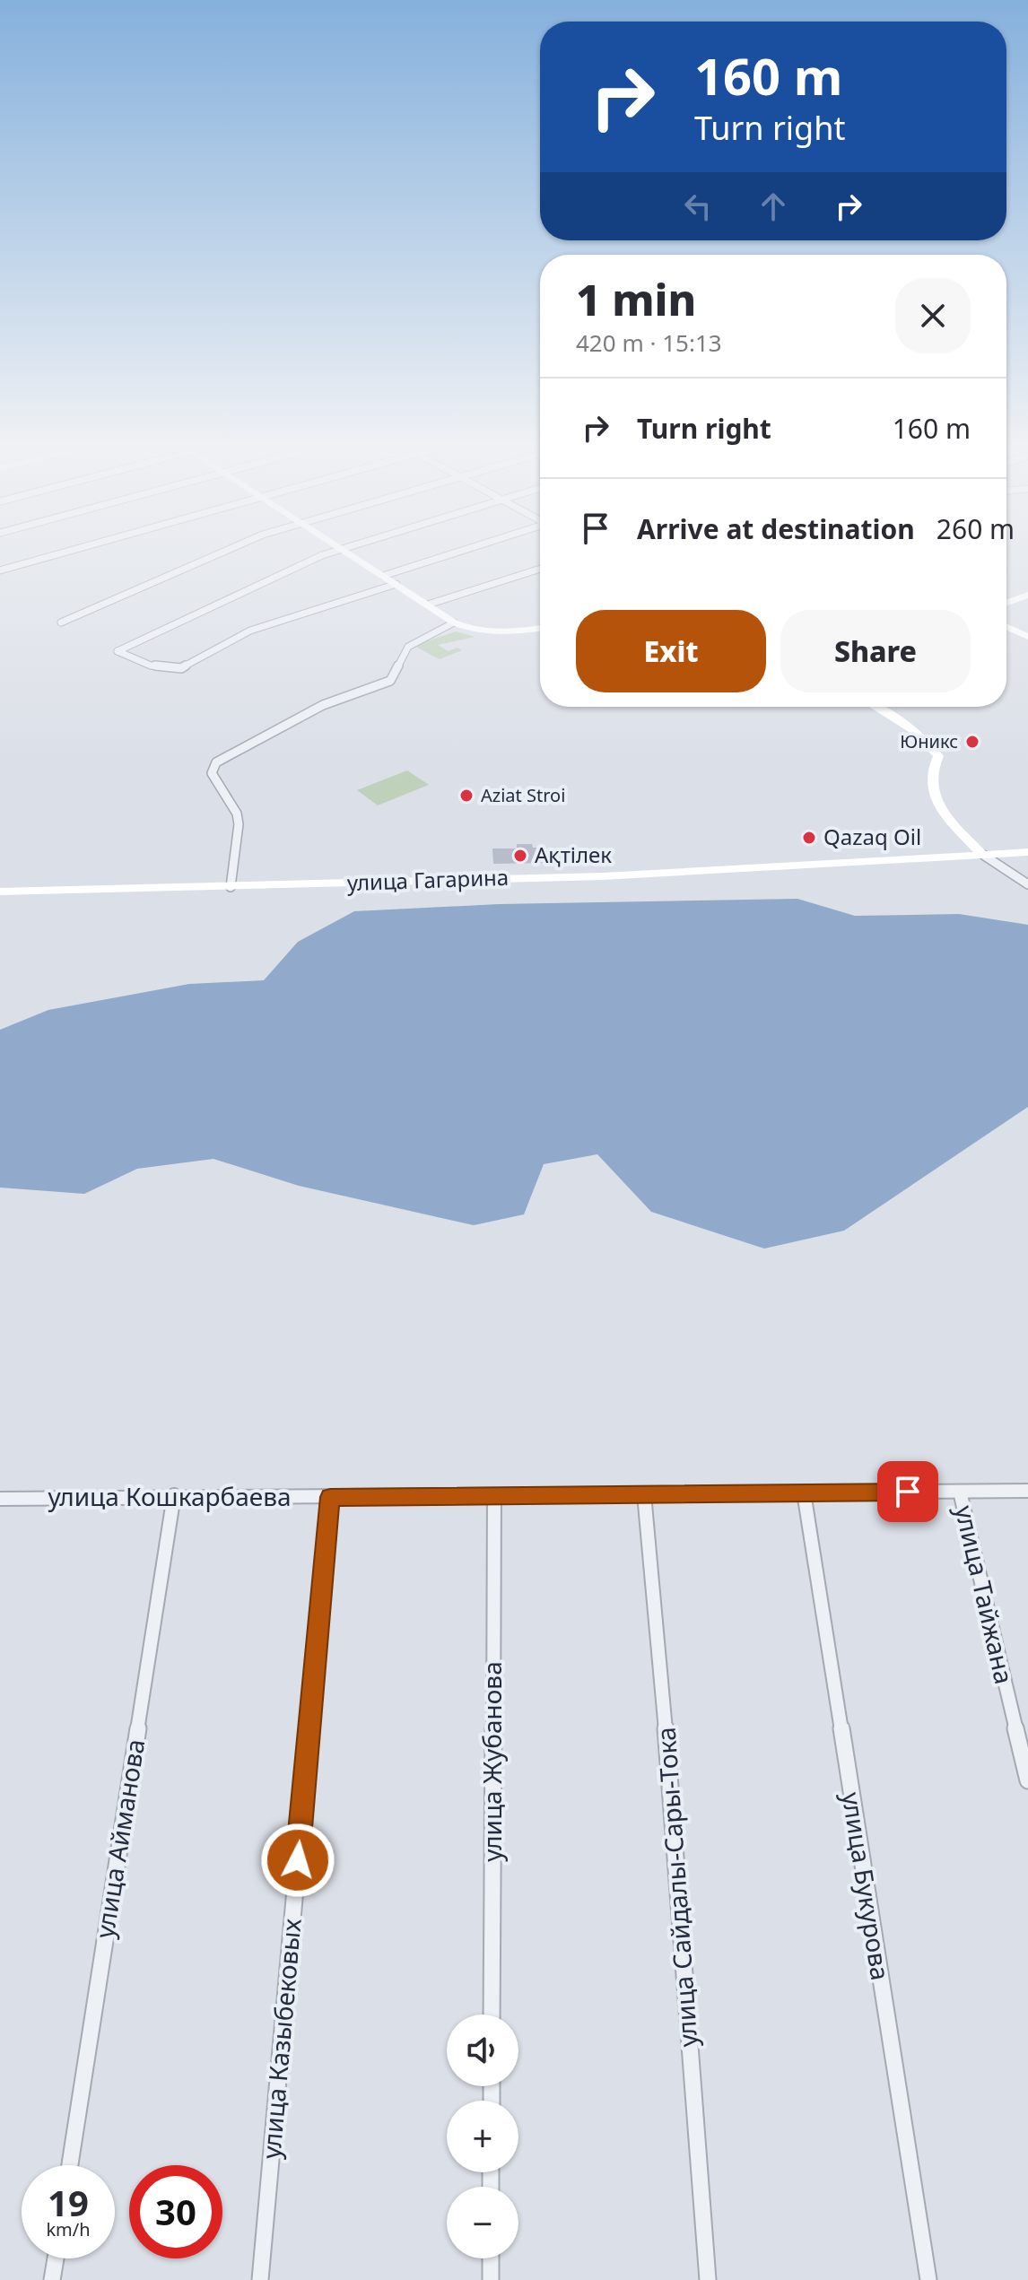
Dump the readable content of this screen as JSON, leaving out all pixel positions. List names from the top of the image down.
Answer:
{
  "streets": {
    "street": [
      "улица Гагарина",
      "улица Кошкарбаева",
      "улица Тайжана",
      "улица Жубанова",
      "улица Айманова",
      "улица Букурова",
      "улица Сайдалы-Сары-Тока",
      "улица Казыбековых"
    ]
  },
  "crossings": [
    ["улица Кошкарбаева", "улица Тайжана"],
    ["улица Кошкарбаева", "улица Жубанова"],
    ["улица Кошкарбаева", "улица Айманова"],
    ["улица Кошкарбаева", "улица Букурова"],
    ["улица Кошкарбаева", "улица Сайдалы-Сары-Тока"],
    ["улица Кошкарбаева", "улица Казыбековых"]
  ],
  "places": [
    "Юникс",
    "Aziat Stroi",
    "Qazaq Oil",
    "Ақтілек"
  ],
  "page": {
    "turn": ["160 m", "Turn right"],
    "heading": ["1 min", "420 m · 15:13"],
    "list": [
      {
        "name": "Turn right",
        "value": "160 m"
      },
      {
        "name": "Arrive at destination",
        "value": "260 m"
      }
    ],
    "buttons": ["Exit", "Share"],
    "map_buttons": ["+", "−"],
    "speed": "19 km/h",
    "limit": "30"
  }
}
